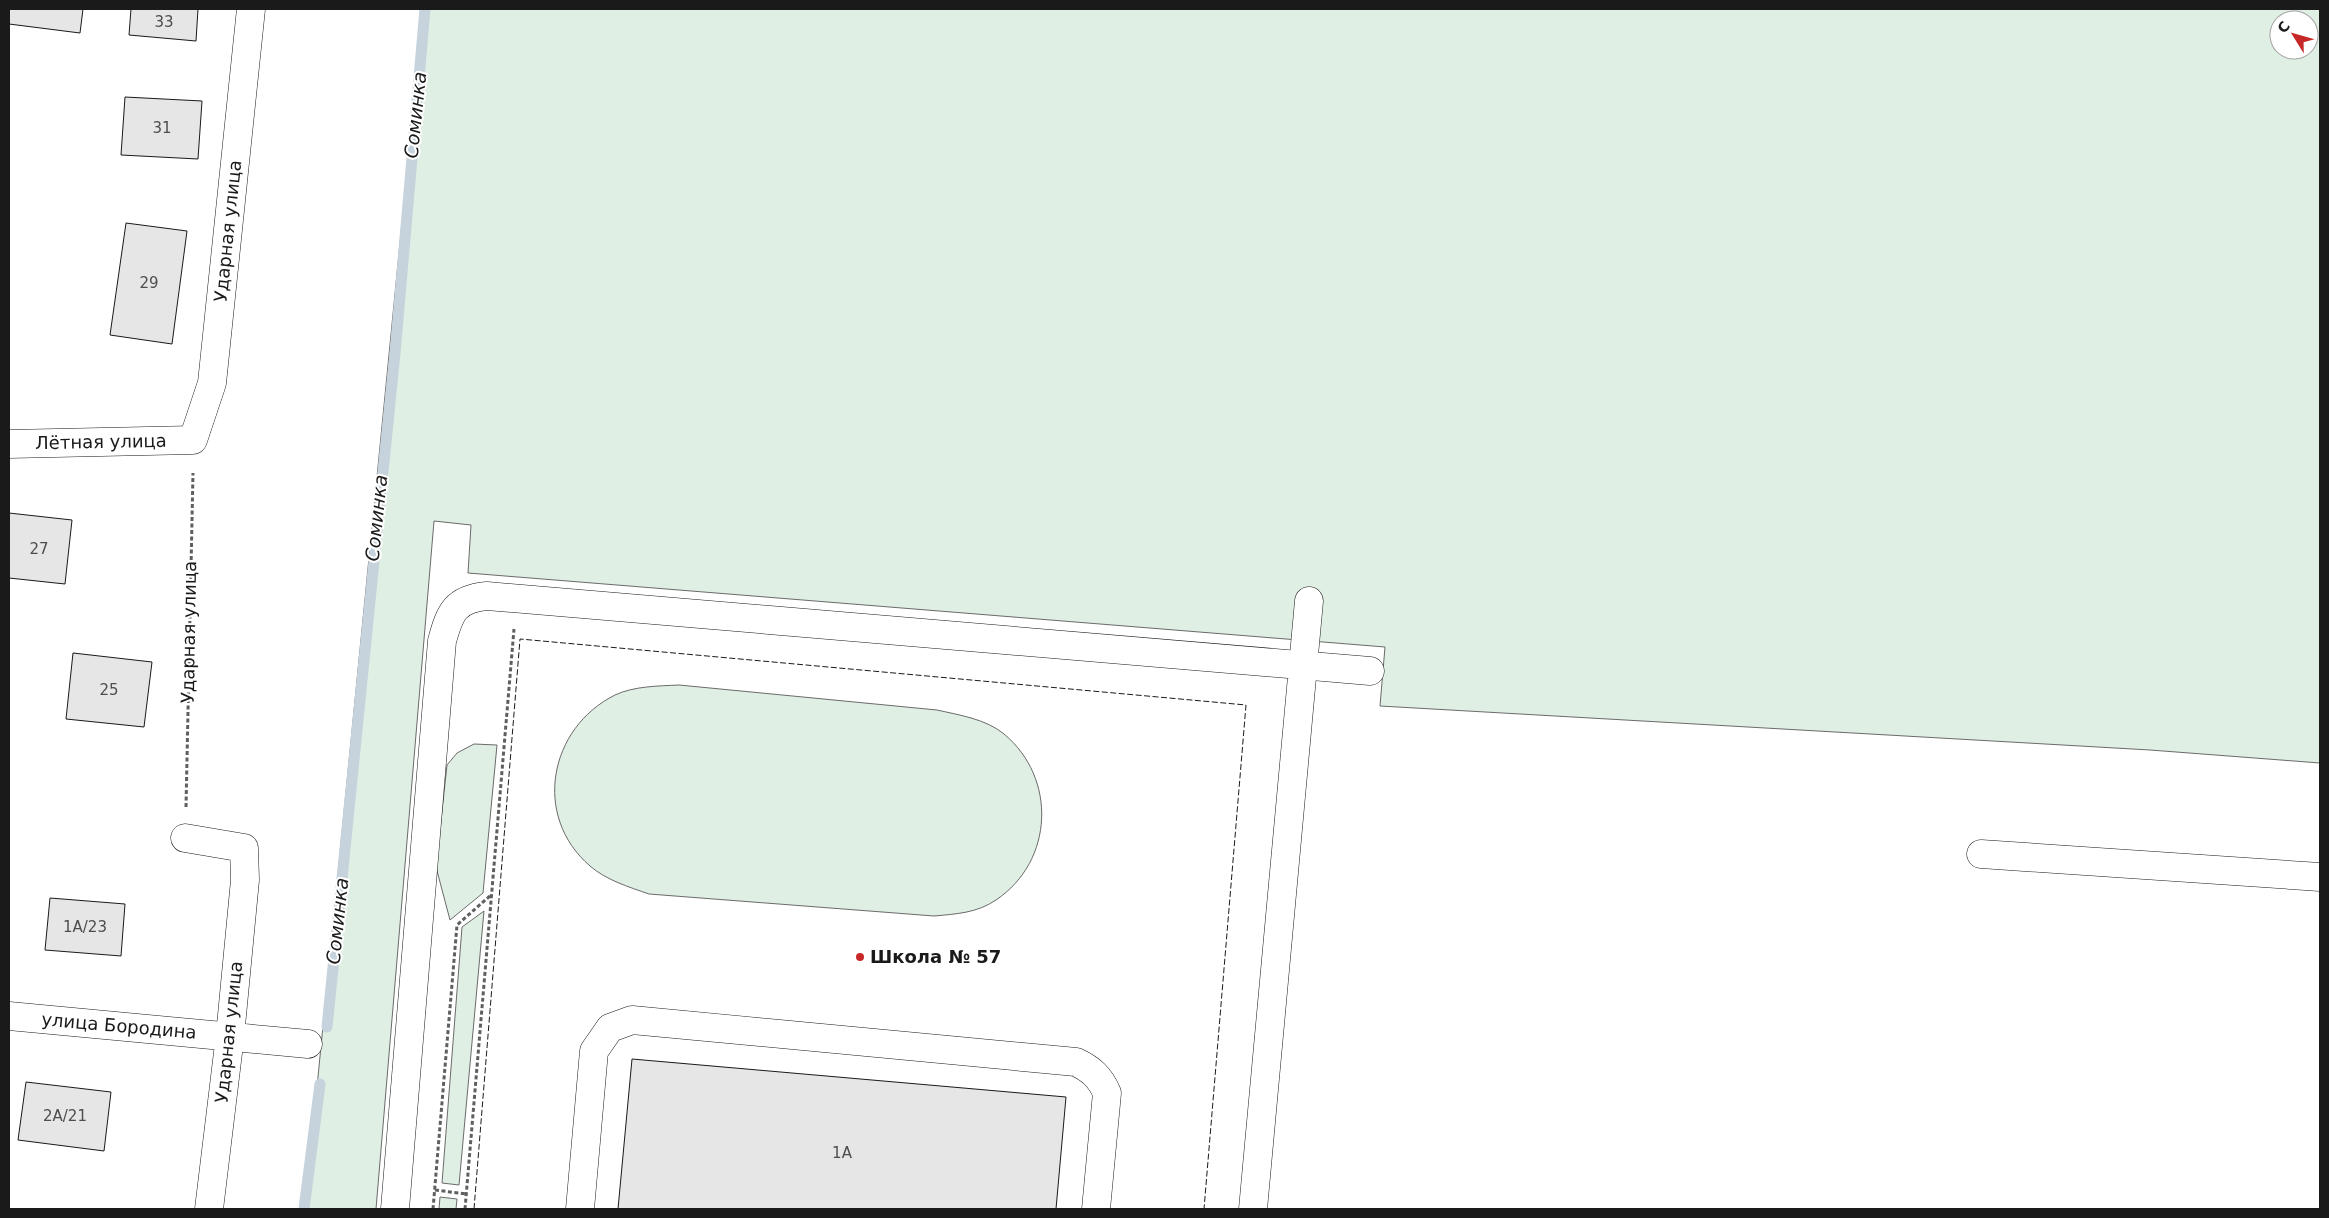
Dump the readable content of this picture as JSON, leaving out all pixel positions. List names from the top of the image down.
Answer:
{
  "streets": {
    "street": ["Ударная улица", "Лётная улица", "улица Бородина"]
  },
  "crossings": [
    ["Ударная улица", "Лётная улица"],
    ["Ударная улица", "улица Бородина"]
  ],
  "water": ["Соминка"],
  "places": ["Школа № 57"],
  "house_numbers": [
    "33",
    "31",
    "29",
    "27",
    "25",
    "1А/23",
    "2А/21",
    "1А"
  ],
  "north": "top left"
}
